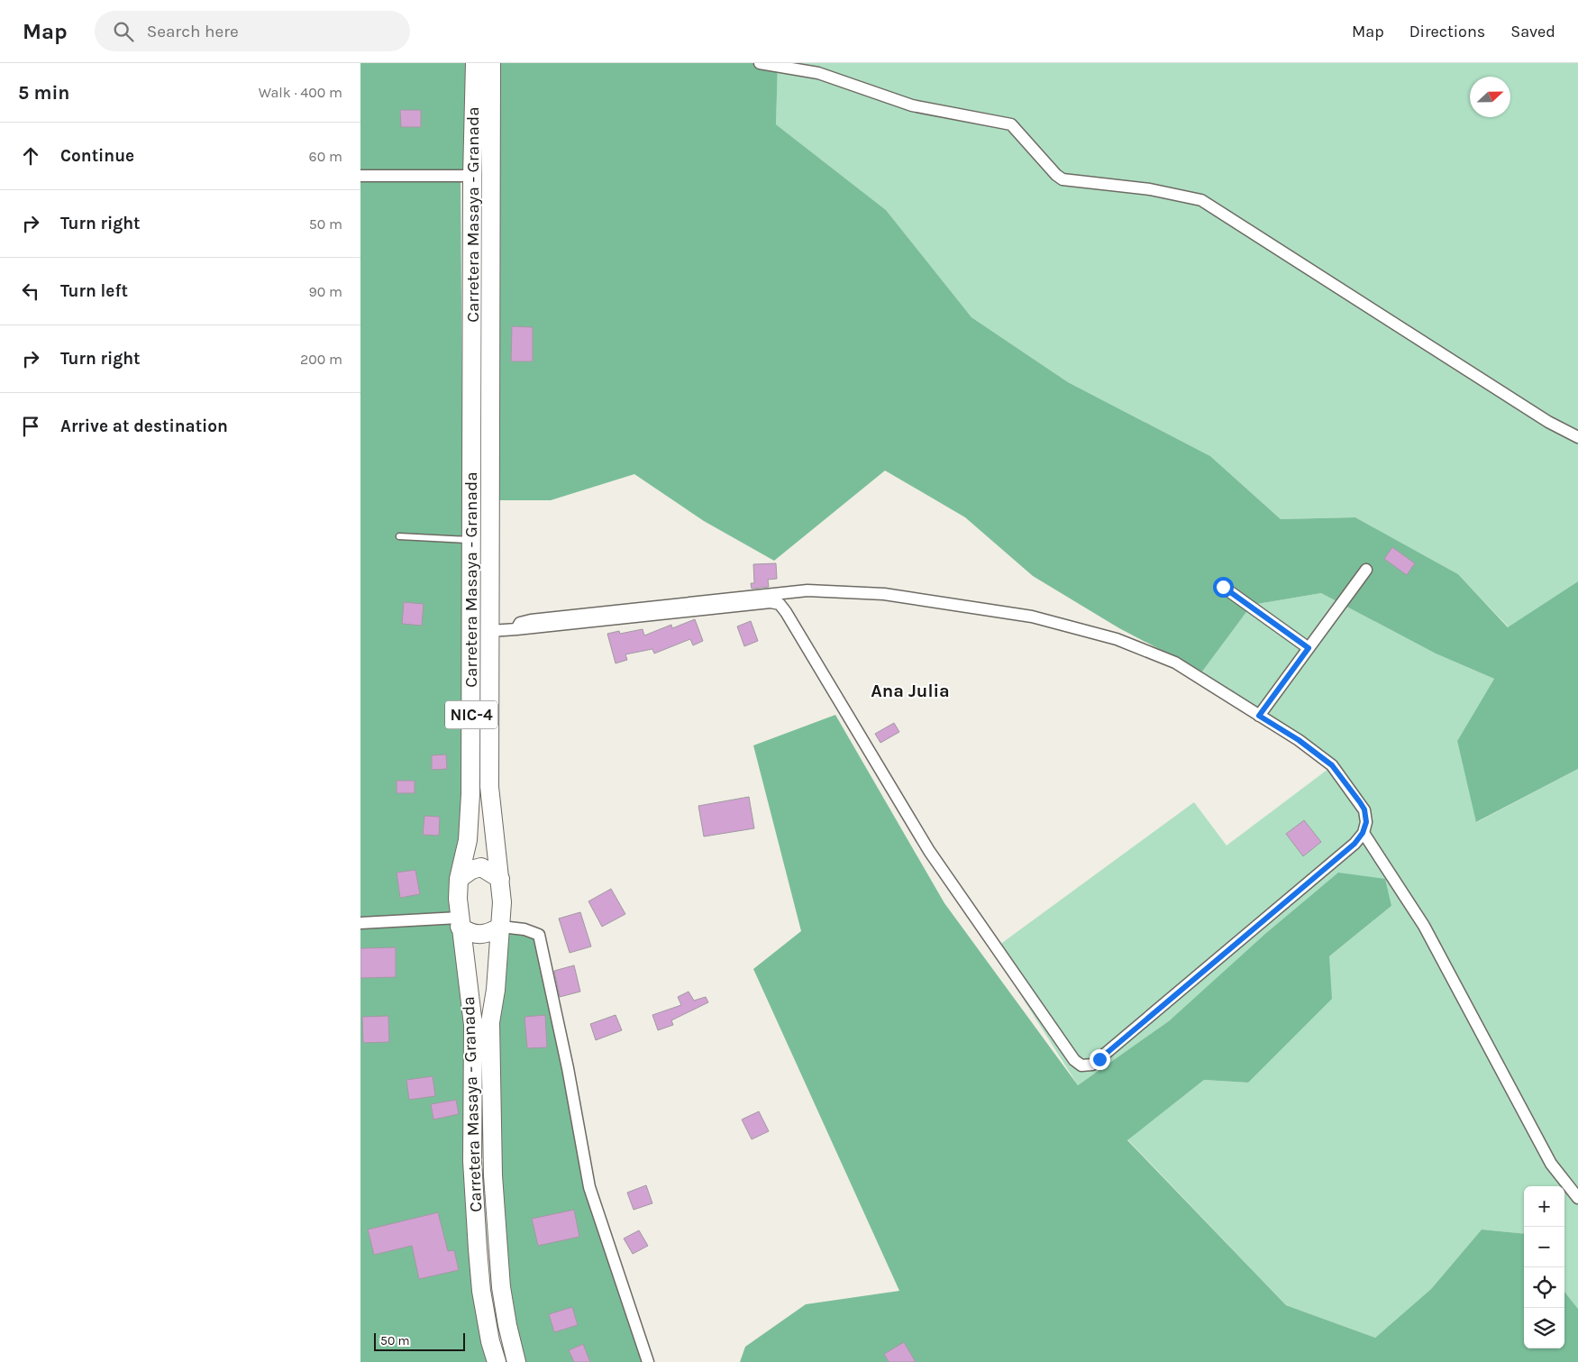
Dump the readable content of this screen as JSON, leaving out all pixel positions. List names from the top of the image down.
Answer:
{
  "streets": {
    "highway": ["Carretera Masaya - Granada", "NIC-4"]
  },
  "districts": ["Ana Julia"],
  "scale_bar": "50 m",
  "north": "right",
  "page": {
    "header": "Map",
    "search": "Search here",
    "nav": ["Map", "Directions", "Saved"],
    "heading": ["5 min", "Walk · 400 m"],
    "list": [
      ["Continue", "60 m"],
      ["Turn right", "50 m"],
      ["Turn left", "90 m"],
      ["Turn right", "200 m"],
      "Arrive at destination"
    ],
    "map_buttons": ["+", "−"],
    "scale": "50 m"
  }
}
